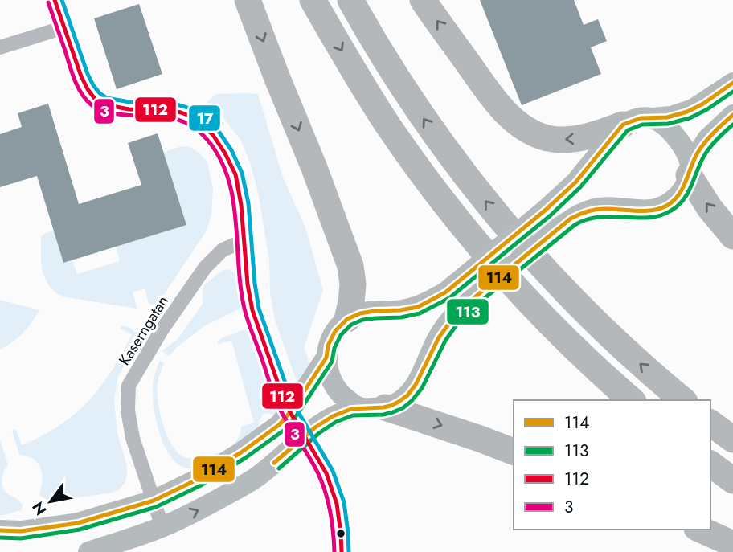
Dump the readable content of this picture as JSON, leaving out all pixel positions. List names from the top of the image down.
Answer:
{
  "streets": {
    "street": ["Kaserngatan"]
  },
  "lines": [
    "transit line 112",
    "transit line 17",
    "transit line 3",
    "transit line 114",
    "transit line 113"
  ],
  "legend": [
    "114",
    "113",
    "112",
    "3"
  ],
  "north": "bottom left"
}
